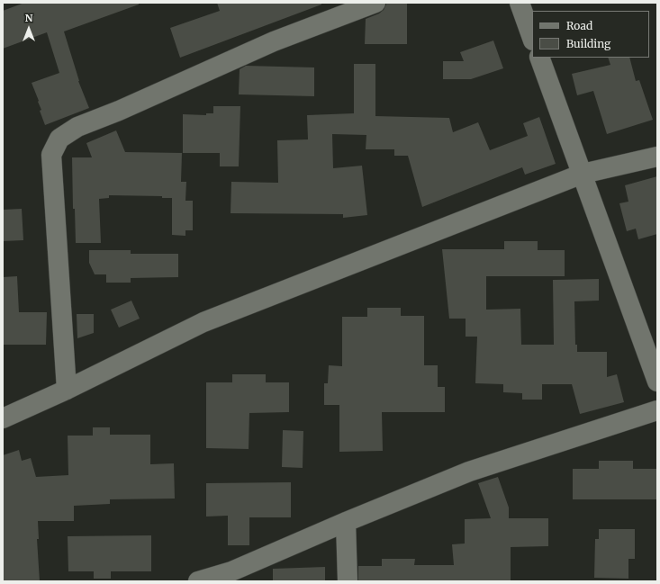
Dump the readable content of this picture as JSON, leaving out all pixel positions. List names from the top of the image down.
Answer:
{
  "legend": ["Road", "Building"],
  "north": "top"
}
